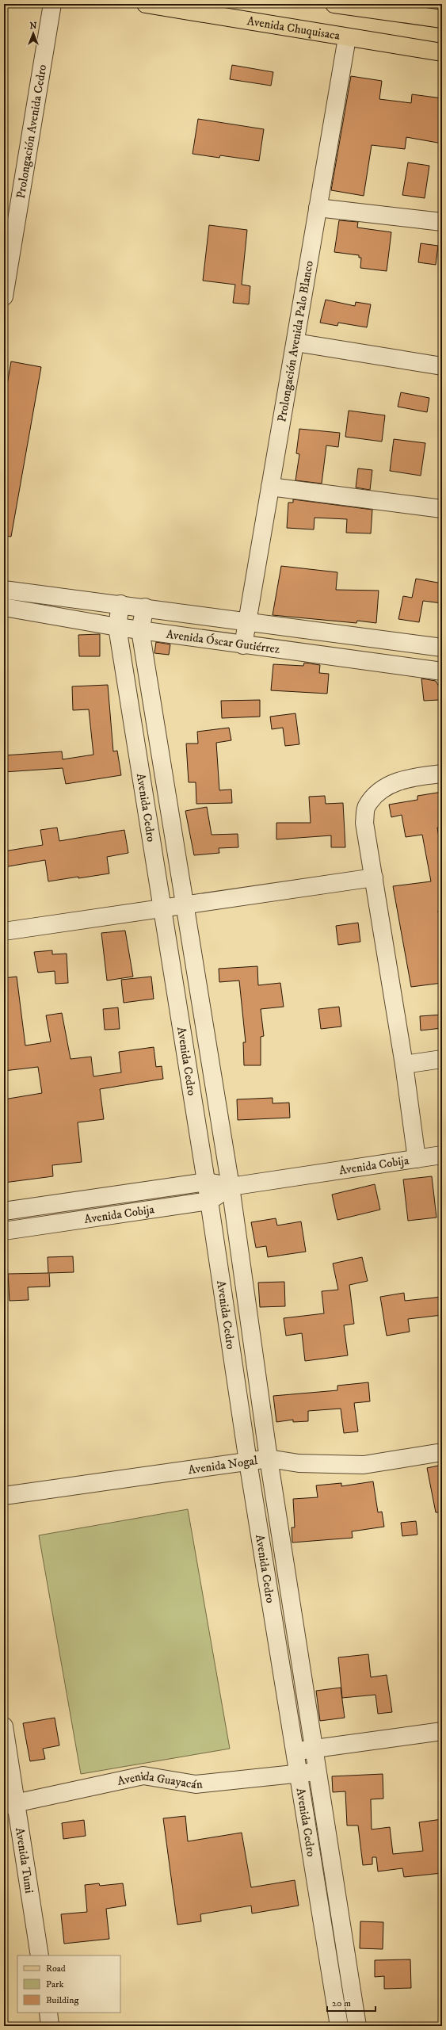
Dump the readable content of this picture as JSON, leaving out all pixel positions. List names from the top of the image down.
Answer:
{
  "streets": {
    "main road": ["Avenida Chuquisaca"],
    "street": [
      "Prolongación Avenida Cedro",
      "Prolongación Avenida Palo Blanco",
      "Avenida Óscar Gutiérrez",
      "Avenida Cedro",
      "Avenida Cobija",
      "Avenida Nogal",
      "Avenida Guayacán",
      "Avenida Tumi"
    ]
  },
  "crossings": [
    ["Avenida Chuquisaca", "Prolongación Avenida Palo Blanco"],
    ["Prolongación Avenida Palo Blanco", "Avenida Óscar Gutiérrez"],
    ["Avenida Óscar Gutiérrez", "Avenida Cedro"],
    ["Avenida Cedro", "Avenida Cobija"],
    ["Avenida Cedro", "Avenida Nogal"],
    ["Avenida Cedro", "Avenida Guayacán"],
    ["Avenida Guayacán", "Avenida Tumi"]
  ],
  "legend": ["Road", "Park", "Building"],
  "scale_bar": "20 m",
  "north": "top"
}
